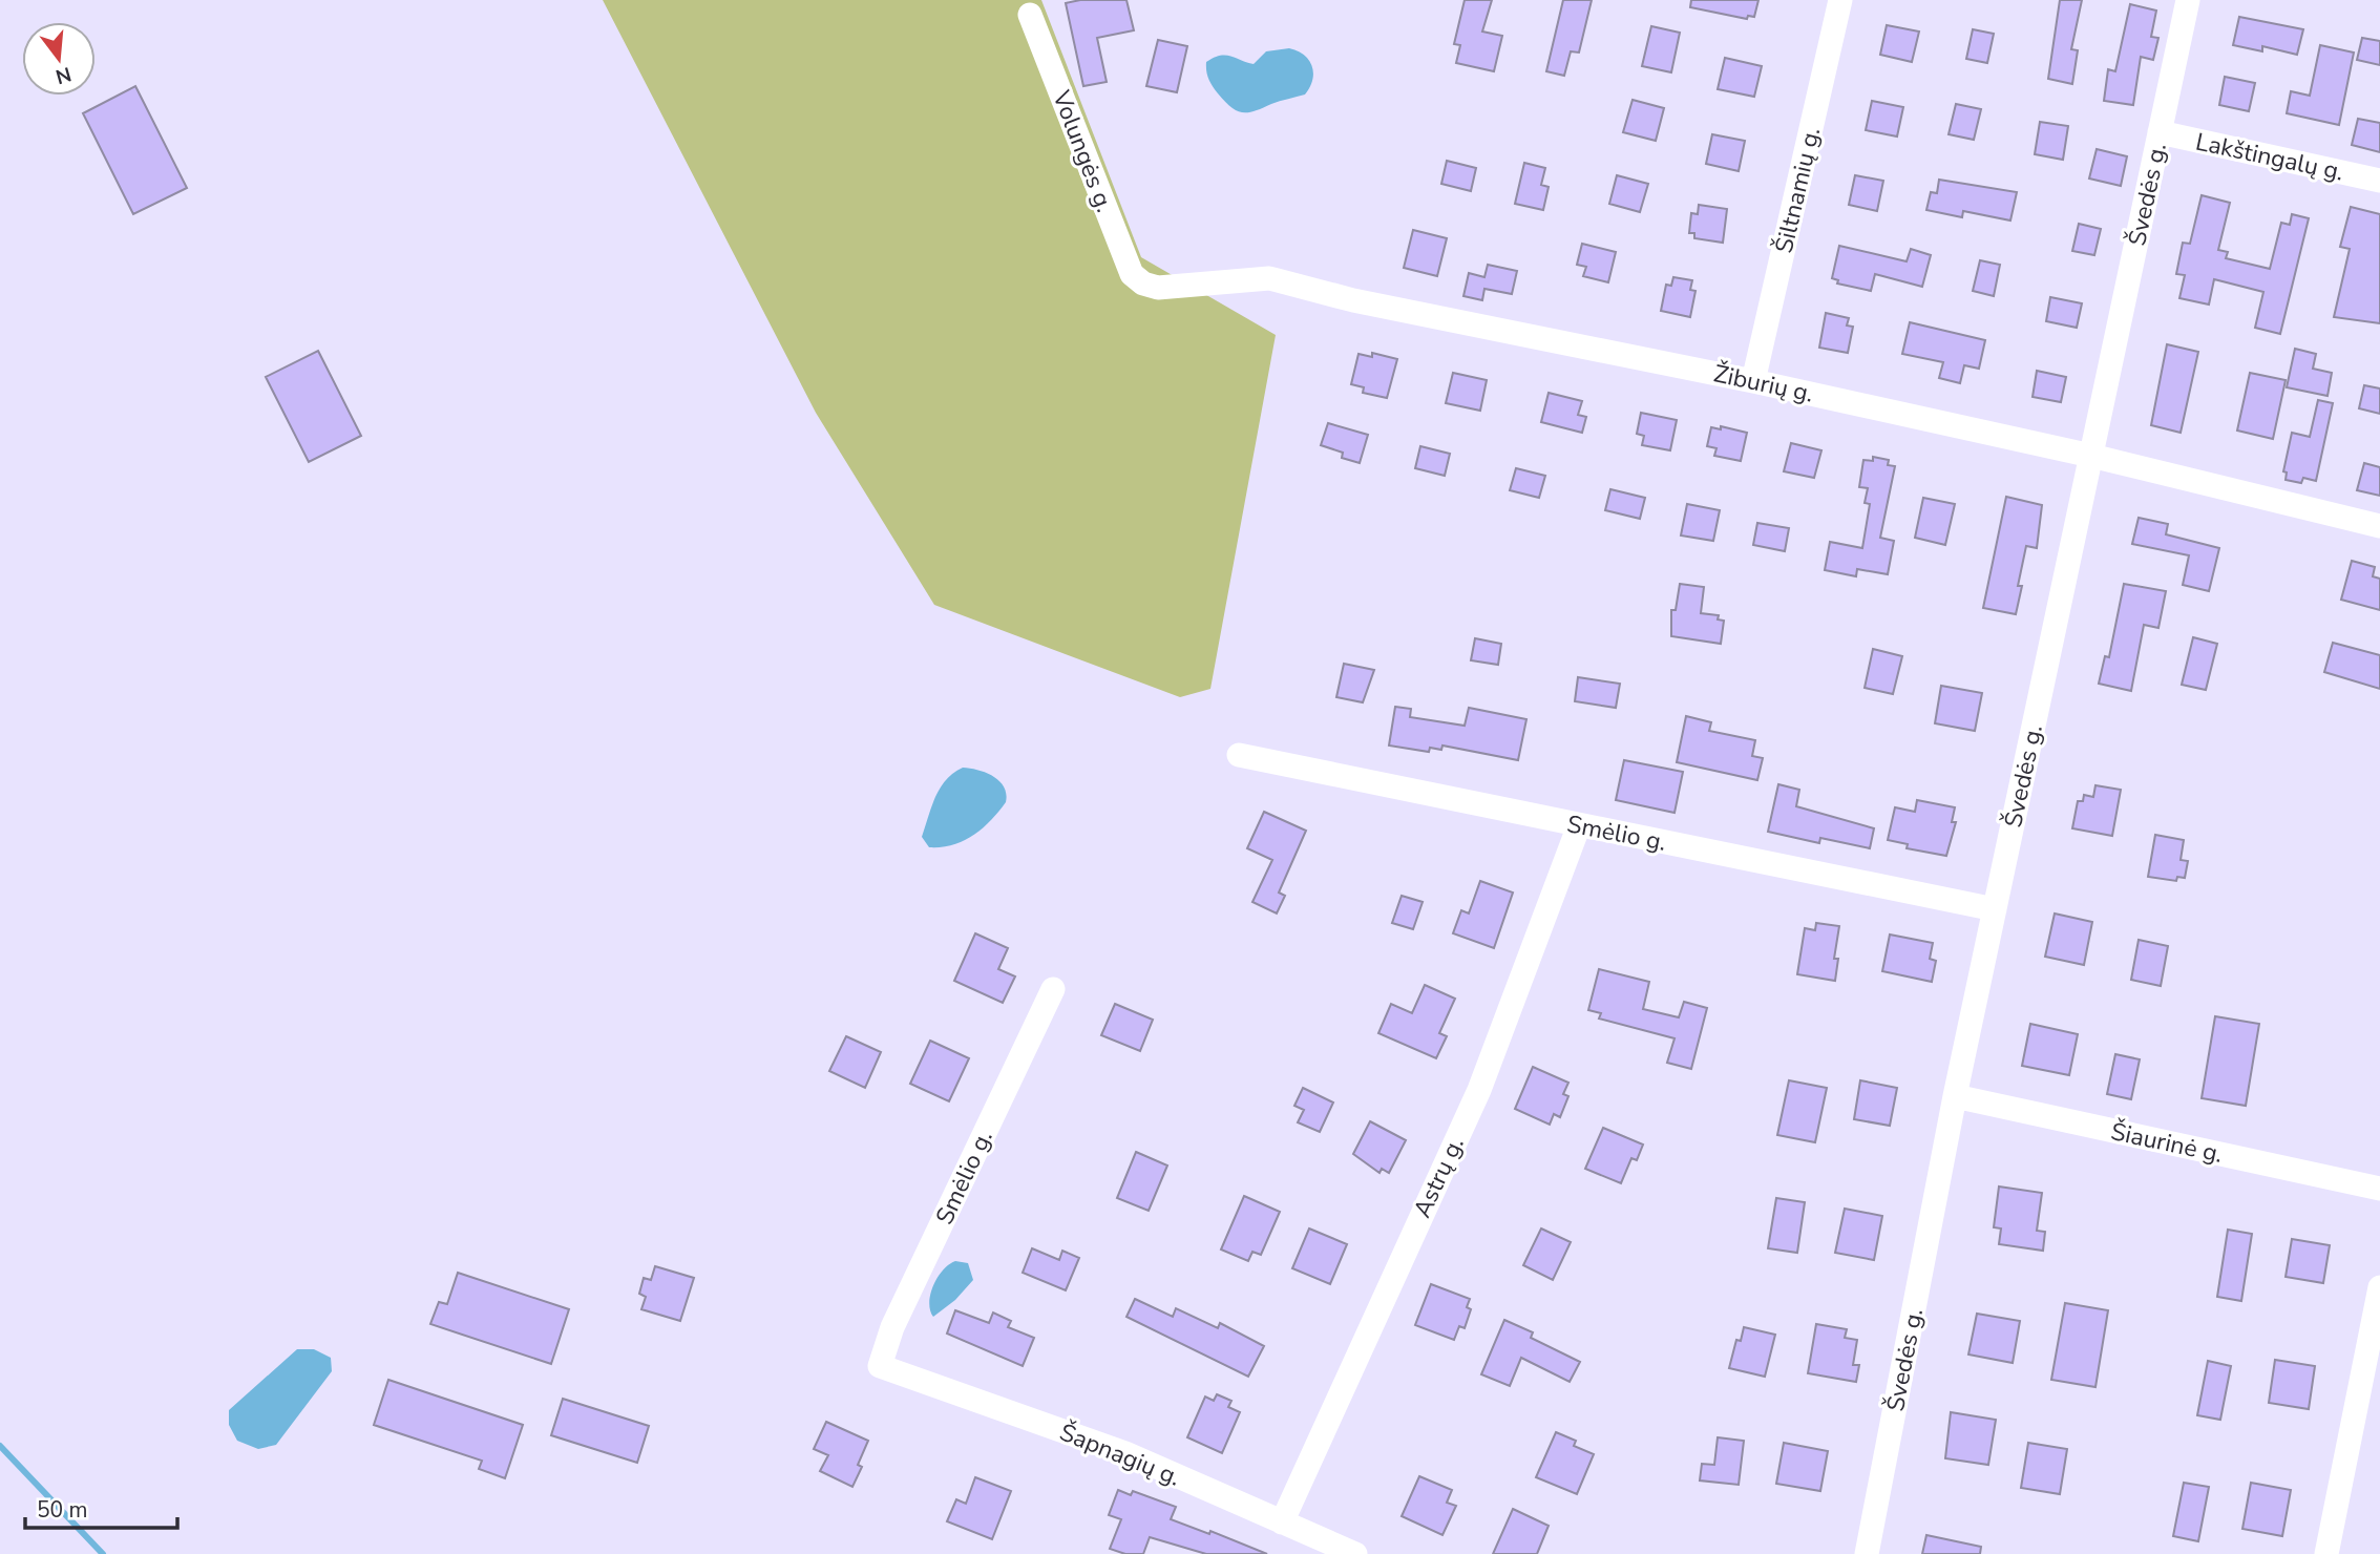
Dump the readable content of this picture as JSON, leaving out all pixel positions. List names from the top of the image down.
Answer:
{
  "streets": {
    "street": [
      "Volungės g.",
      "Lakštingalų g.",
      "Šiltnamių g.",
      "Švedės g.",
      "Žiburių g.",
      "Smėlio g.",
      "Šiaurinė g.",
      "Astrų g.",
      "Šapnagių g."
    ]
  },
  "crossings": [
    ["Volungės g.", "Žiburių g."],
    ["Lakštingalų g.", "Švedės g."],
    ["Šiltnamių g.", "Žiburių g."],
    ["Švedės g.", "Žiburių g."],
    ["Švedės g.", "Smėlio g."],
    ["Švedės g.", "Šiaurinė g."],
    ["Smėlio g.", "Astrų g."],
    ["Smėlio g.", "Šapnagių g."],
    ["Astrų g.", "Šapnagių g."]
  ],
  "scale_bar": "50 m",
  "north": "bottom"
}
